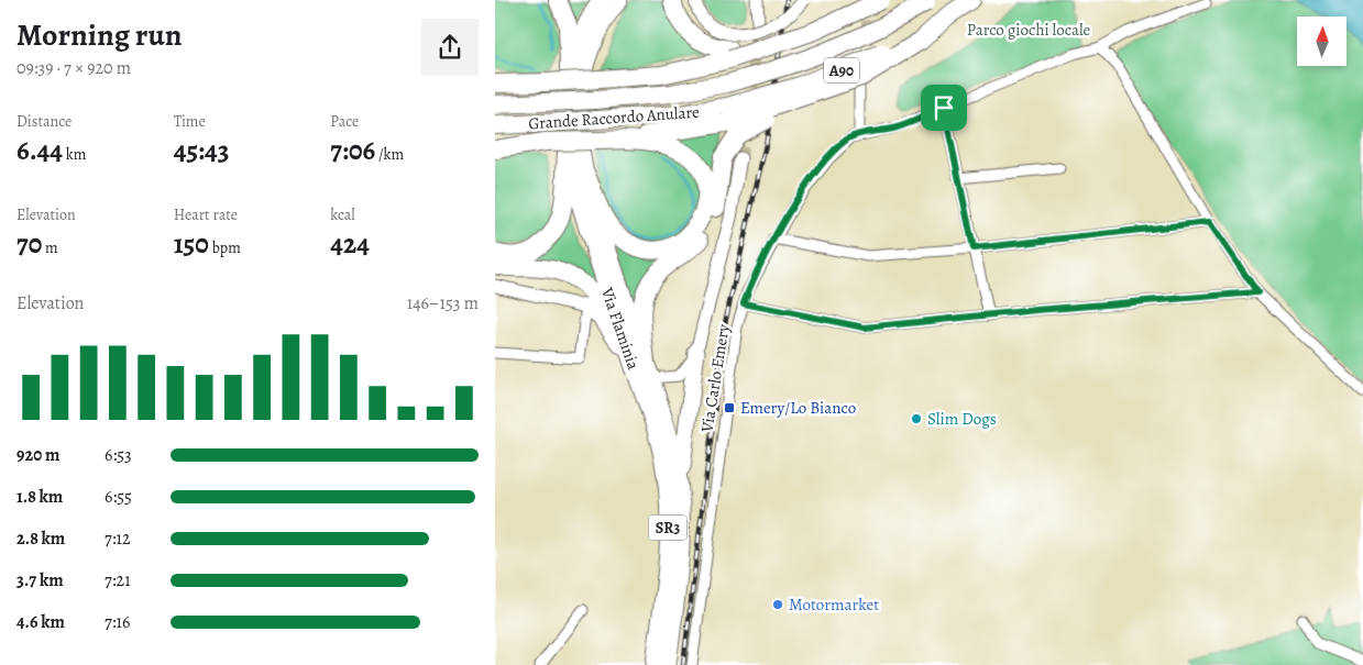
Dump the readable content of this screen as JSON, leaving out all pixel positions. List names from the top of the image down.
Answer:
{
  "streets": {
    "highway": [
      "A90",
      "Grande Raccordo Anulare",
      "Via Flaminia",
      "SR3"
    ],
    "street": ["Via Carlo Emery"]
  },
  "crossings": [
    ["Via Flaminia", "SR3"]
  ],
  "parks": ["Parco giochi locale"],
  "places": {
    "transit": ["Emery/Lo Bianco"],
    "other": ["Slim Dogs", "Motormarket"]
  },
  "north": "top",
  "page": {
    "heading": ["Morning run", "09:39 · 7 × 920 m"],
    "stats": [
      ["Distance", "6.44 km"],
      ["Time", "45:43"],
      ["Pace", "7:06 /km"],
      ["Elevation", "70 m"],
      ["Heart rate", "150 bpm"],
      ["kcal", "424"]
    ],
    "chart": ["Elevation", "146–153 m"],
    "list": [
      {
        "name": "920 m",
        "note": "6:53"
      },
      {
        "name": "1.8 km",
        "note": "6:55"
      },
      {
        "name": "2.8 km",
        "note": "7:12"
      },
      {
        "name": "3.7 km",
        "note": "7:21"
      },
      {
        "name": "4.6 km",
        "note": "7:16"
      }
    ]
  }
}
